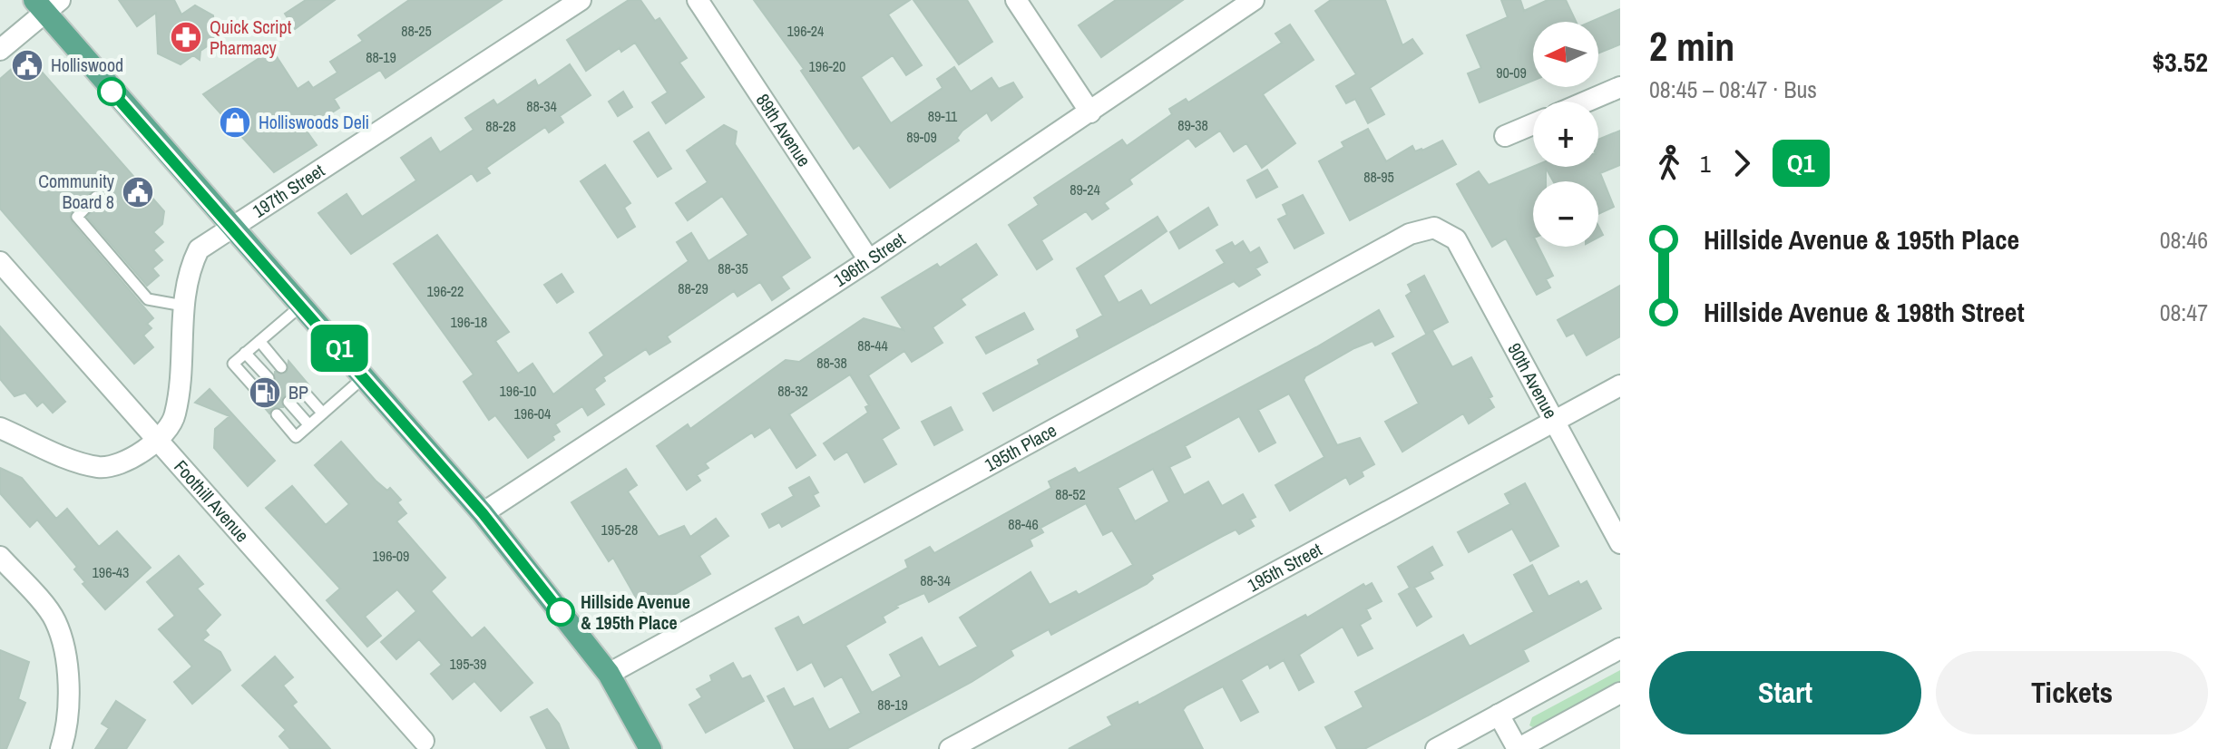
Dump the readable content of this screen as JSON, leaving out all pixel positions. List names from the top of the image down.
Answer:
{
  "streets": {
    "street": [
      "89th Avenue",
      "197th Street",
      "196th Street",
      "90th Avenue",
      "195th Place",
      "Foothill Avenue",
      "195th Street"
    ]
  },
  "crossings": [
    ["89th Avenue", "196th Street"],
    ["197th Street", "Foothill Avenue"],
    ["90th Avenue", "195th Place"],
    ["90th Avenue", "195th Street"]
  ],
  "places": {
    "pharmacy": ["Quick Script Pharmacy"],
    "public building": ["Holliswood", "Community Board 8"],
    "shop": ["Holliswoods Deli"],
    "fuel station": ["BP"],
    "other": ["Hillside Avenue & 195th Place"]
  },
  "lines": ["bus line Q1"],
  "house_numbers": [
    "88-25",
    "196-24",
    "88-19",
    "196-20",
    "90-09",
    "88-34",
    "89-11",
    "89-38",
    "88-28",
    "89-09",
    "88-95",
    "89-24",
    "88-35",
    "88-29",
    "196-22",
    "196-18",
    "88-44",
    "88-38",
    "196-10",
    "88-32",
    "196-04",
    "88-52",
    "88-46",
    "195-28",
    "196-09",
    "196-43",
    "88-34",
    "195-39",
    "88-19"
  ],
  "north": "left",
  "page": {
    "on_map": "Q1",
    "heading": ["2 min", "08:45 – 08:47 · Bus", "$3.52"],
    "map_buttons": ["+", "−"],
    "legs": ["1", "Q1"],
    "list": [
      {
        "name": "Hillside Avenue & 195th Place",
        "value": "08:46"
      },
      {
        "name": "Hillside Avenue & 198th Street",
        "value": "08:47"
      }
    ],
    "buttons": ["Start", "Tickets"]
  }
}
